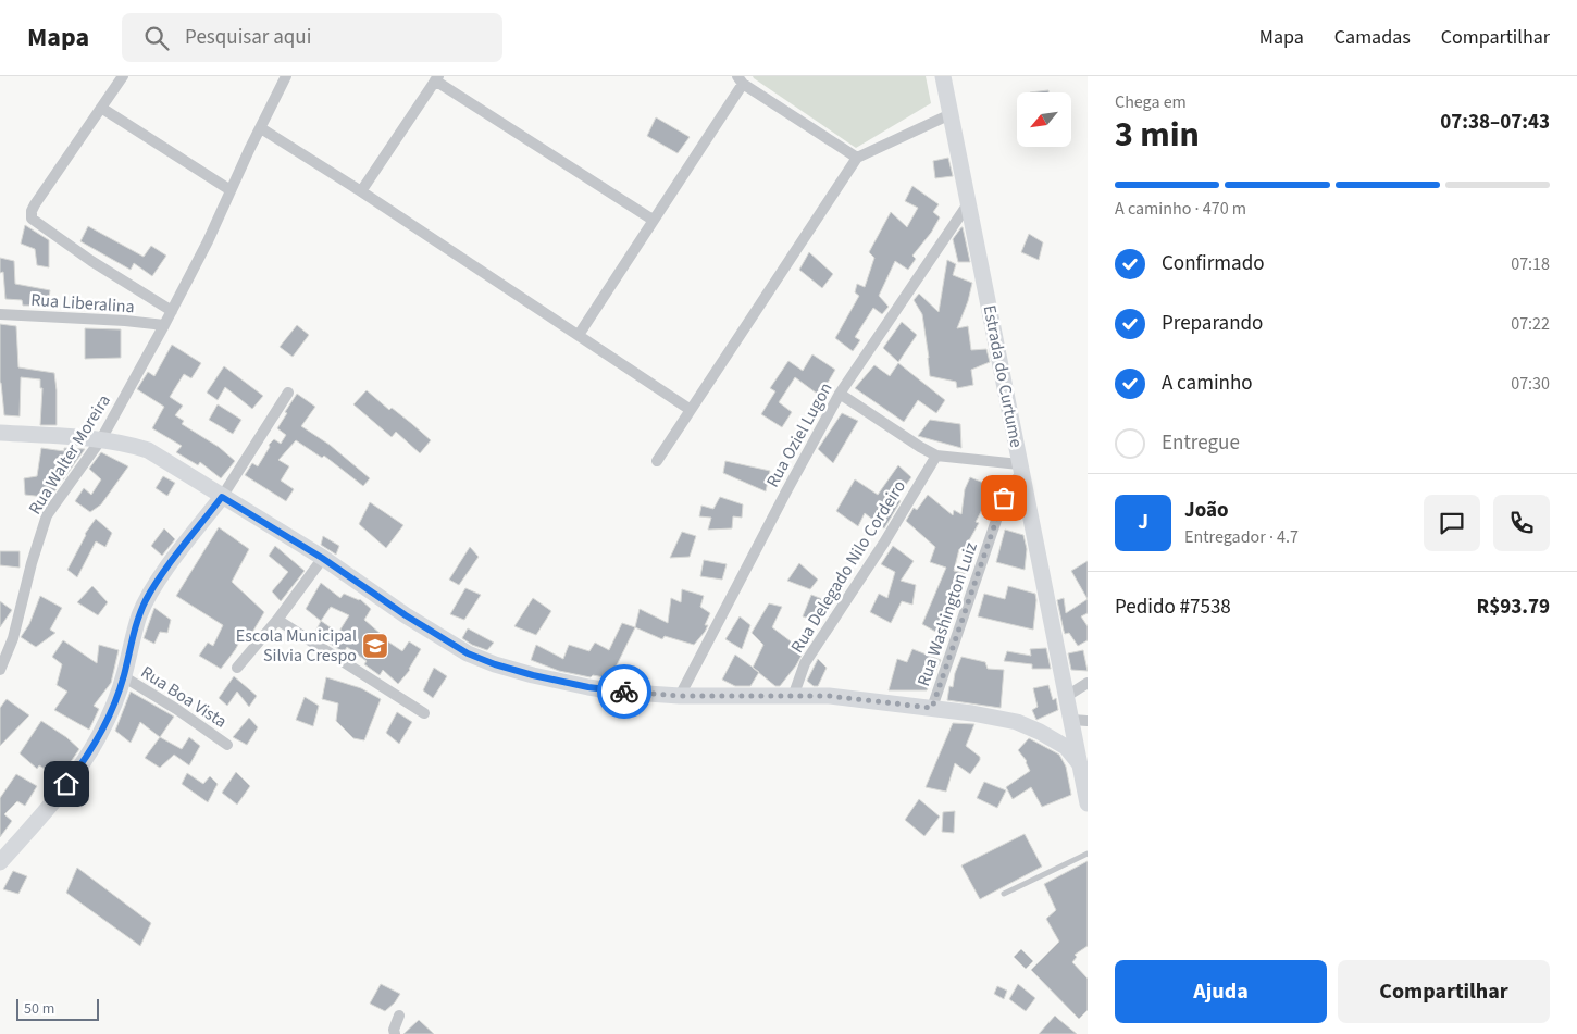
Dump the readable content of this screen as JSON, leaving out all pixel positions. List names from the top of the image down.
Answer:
{
  "streets": {
    "street": [
      "Rua Liberalina",
      "Estrada do Curtume",
      "Rua Oziel Lugon",
      "Rua Walter Moreira",
      "Rua Delegado Nilo Cordeiro",
      "Rua Washington Luiz",
      "Rua Boa Vista"
    ]
  },
  "crossings": [
    ["Rua Liberalina", "Rua Walter Moreira"],
    ["Estrada do Curtume", "Rua Oziel Lugon"],
    ["Estrada do Curtume", "Rua Washington Luiz"]
  ],
  "places": {
    "school or university": ["Escola Municipal Silvia Crespo"]
  },
  "scale_bar": "50 m",
  "north": "bottom left",
  "page": {
    "header": "Mapa",
    "search": "Pesquisar aqui",
    "nav": ["Mapa", "Camadas", "Compartilhar"],
    "heading": ["3 min", "Chega em", "07:38–07:43"],
    "panel": [
      "João",
      "Entregador · 4.7",
      "Pedido #7538",
      "R$93.79"
    ],
    "bar": "A caminho · 470 m",
    "list": [
      ["Confirmado", "07:18"],
      ["Preparando", "07:22"],
      ["A caminho", "07:30"],
      "Entregue"
    ],
    "round": "J",
    "buttons": ["Ajuda", "Compartilhar"],
    "scale": "50 m"
  }
}
